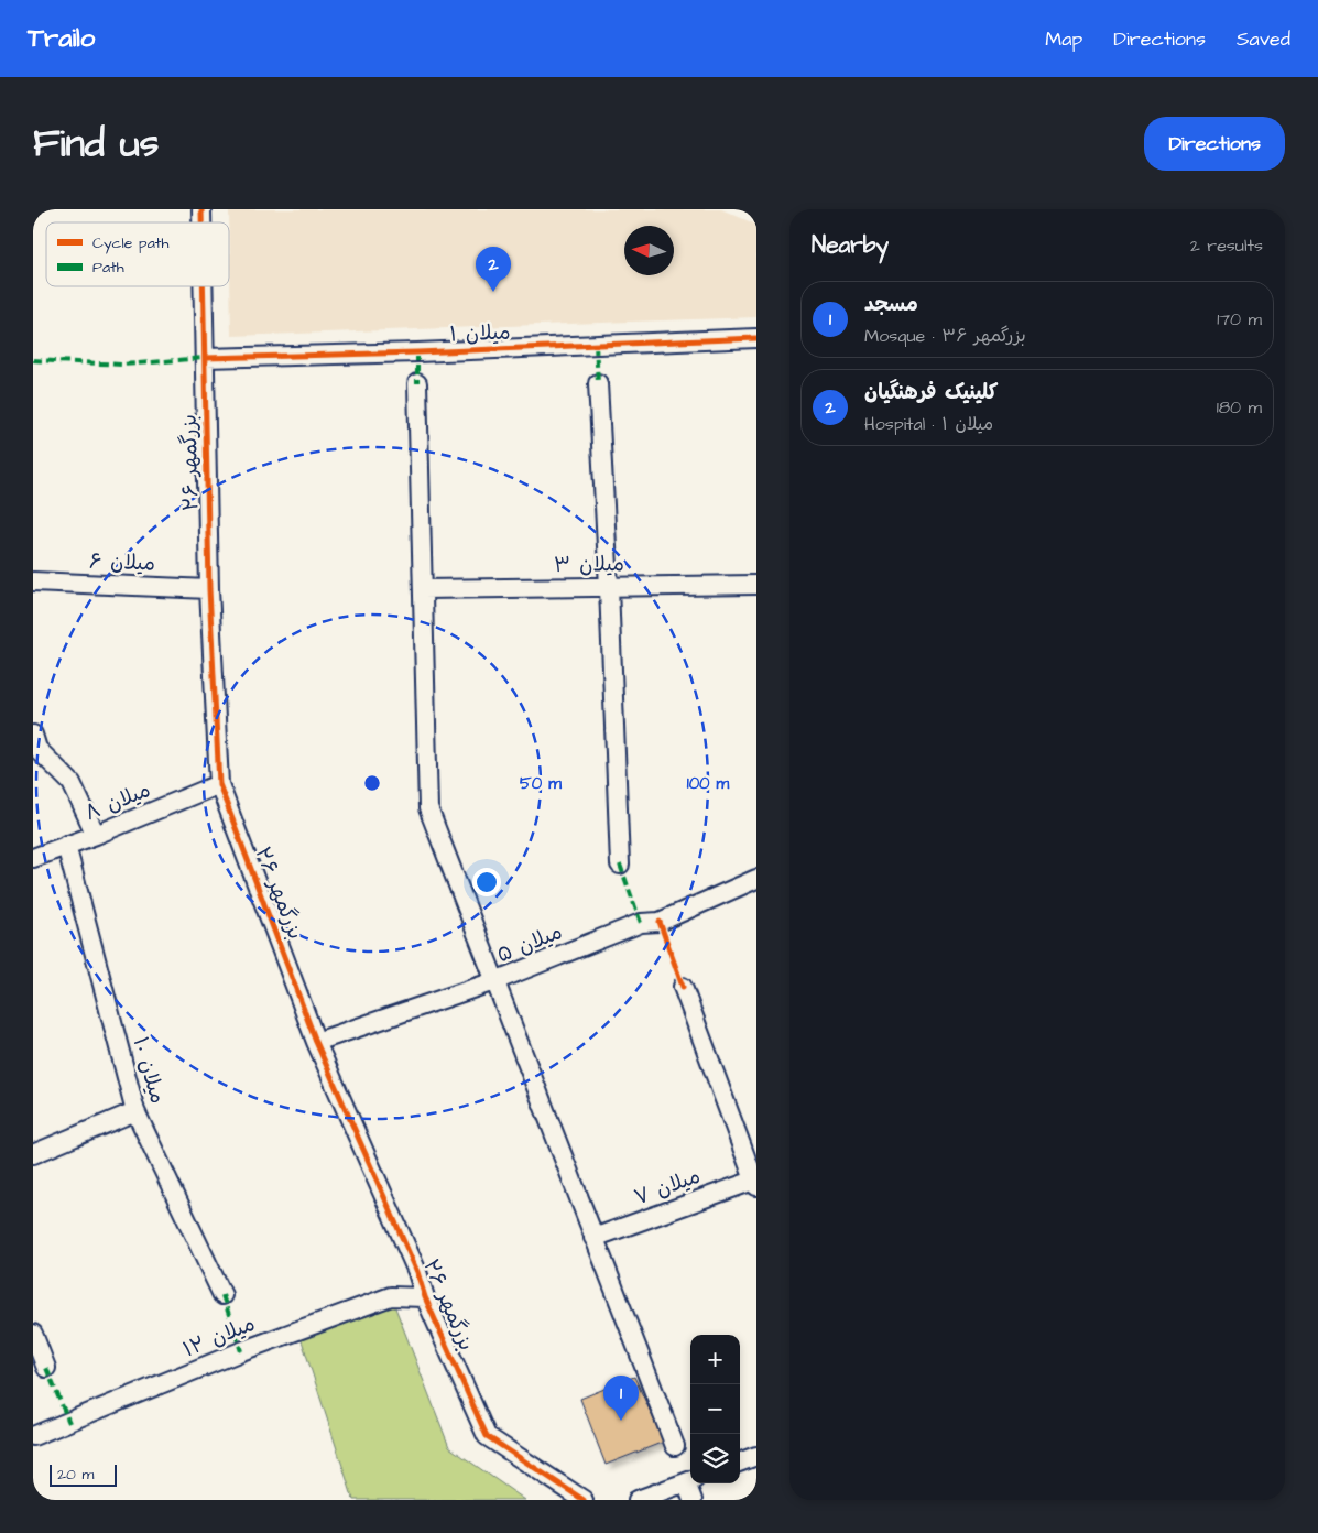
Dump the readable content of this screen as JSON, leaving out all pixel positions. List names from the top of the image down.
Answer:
{
  "streets": {
    "street": [
      "میلان ۱",
      "بزرگمهر ۲۶",
      "میلان ۶",
      "میلان ۳",
      "میلان ۸",
      "میلان ۵",
      "میلان ۱۰",
      "میلان ۷",
      "میلان ۱۲"
    ]
  },
  "crossings": [
    ["میلان ۱", "بزرگمهر ۲۶"],
    ["بزرگمهر ۲۶", "میلان ۶"],
    ["بزرگمهر ۲۶", "میلان ۸"],
    ["بزرگمهر ۲۶", "میلان ۵"],
    ["بزرگمهر ۲۶", "میلان ۱۲"],
    ["میلان ۸", "میلان ۱۰"]
  ],
  "legend": ["Cycle path", "Path"],
  "scale_bar": "20 m",
  "north": "left",
  "page": {
    "header": "Trailo",
    "nav": ["Map", "Directions", "Saved"],
    "title": "Find us",
    "buttons": "Directions",
    "heading": ["Nearby", "2 results"],
    "pins": ["2", "1"],
    "list": [
      {
        "mark": "1",
        "name": "مسجد",
        "note": "Mosque · بزرگمهر ۳۶",
        "value": "170 m"
      },
      {
        "mark": "2",
        "name": "کلینیک فرهنگیان",
        "note": "Hospital · میلان ۱",
        "value": "180 m"
      }
    ],
    "map_buttons": ["+", "−"],
    "scale": "20 m"
  },
  "rings": ["50 m", "100 m"]
}
